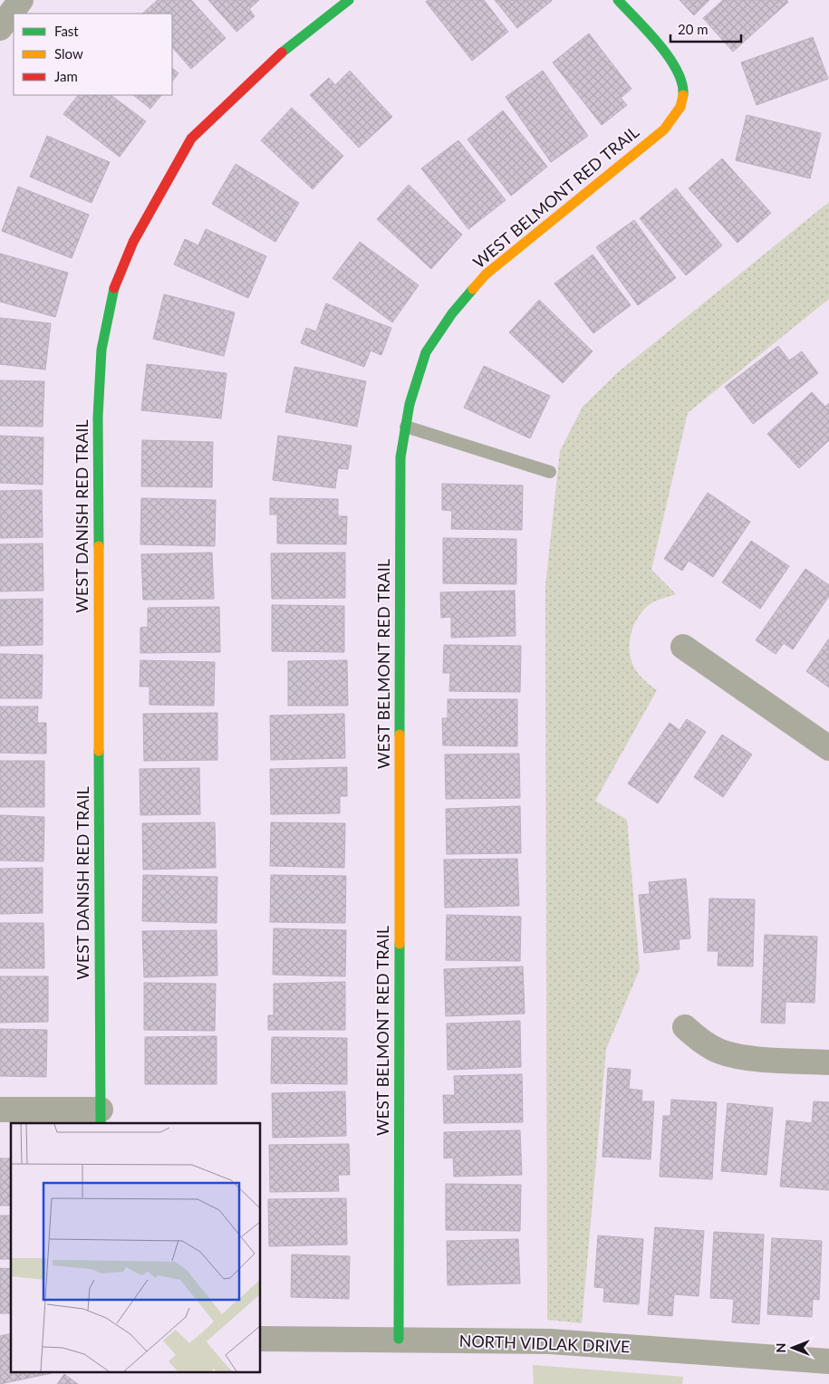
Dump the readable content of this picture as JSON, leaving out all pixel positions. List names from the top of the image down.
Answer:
{
  "streets": {
    "street": ["WEST BELMONT RED TRAIL", "WEST DANISH RED TRAIL", "NORTH VIDLAK DRIVE"]
  },
  "crossings": [
    ["WEST BELMONT RED TRAIL", "NORTH VIDLAK DRIVE"]
  ],
  "legend": ["Fast", "Slow", "Jam"],
  "scale_bar": "20 m",
  "north": "left"
}
